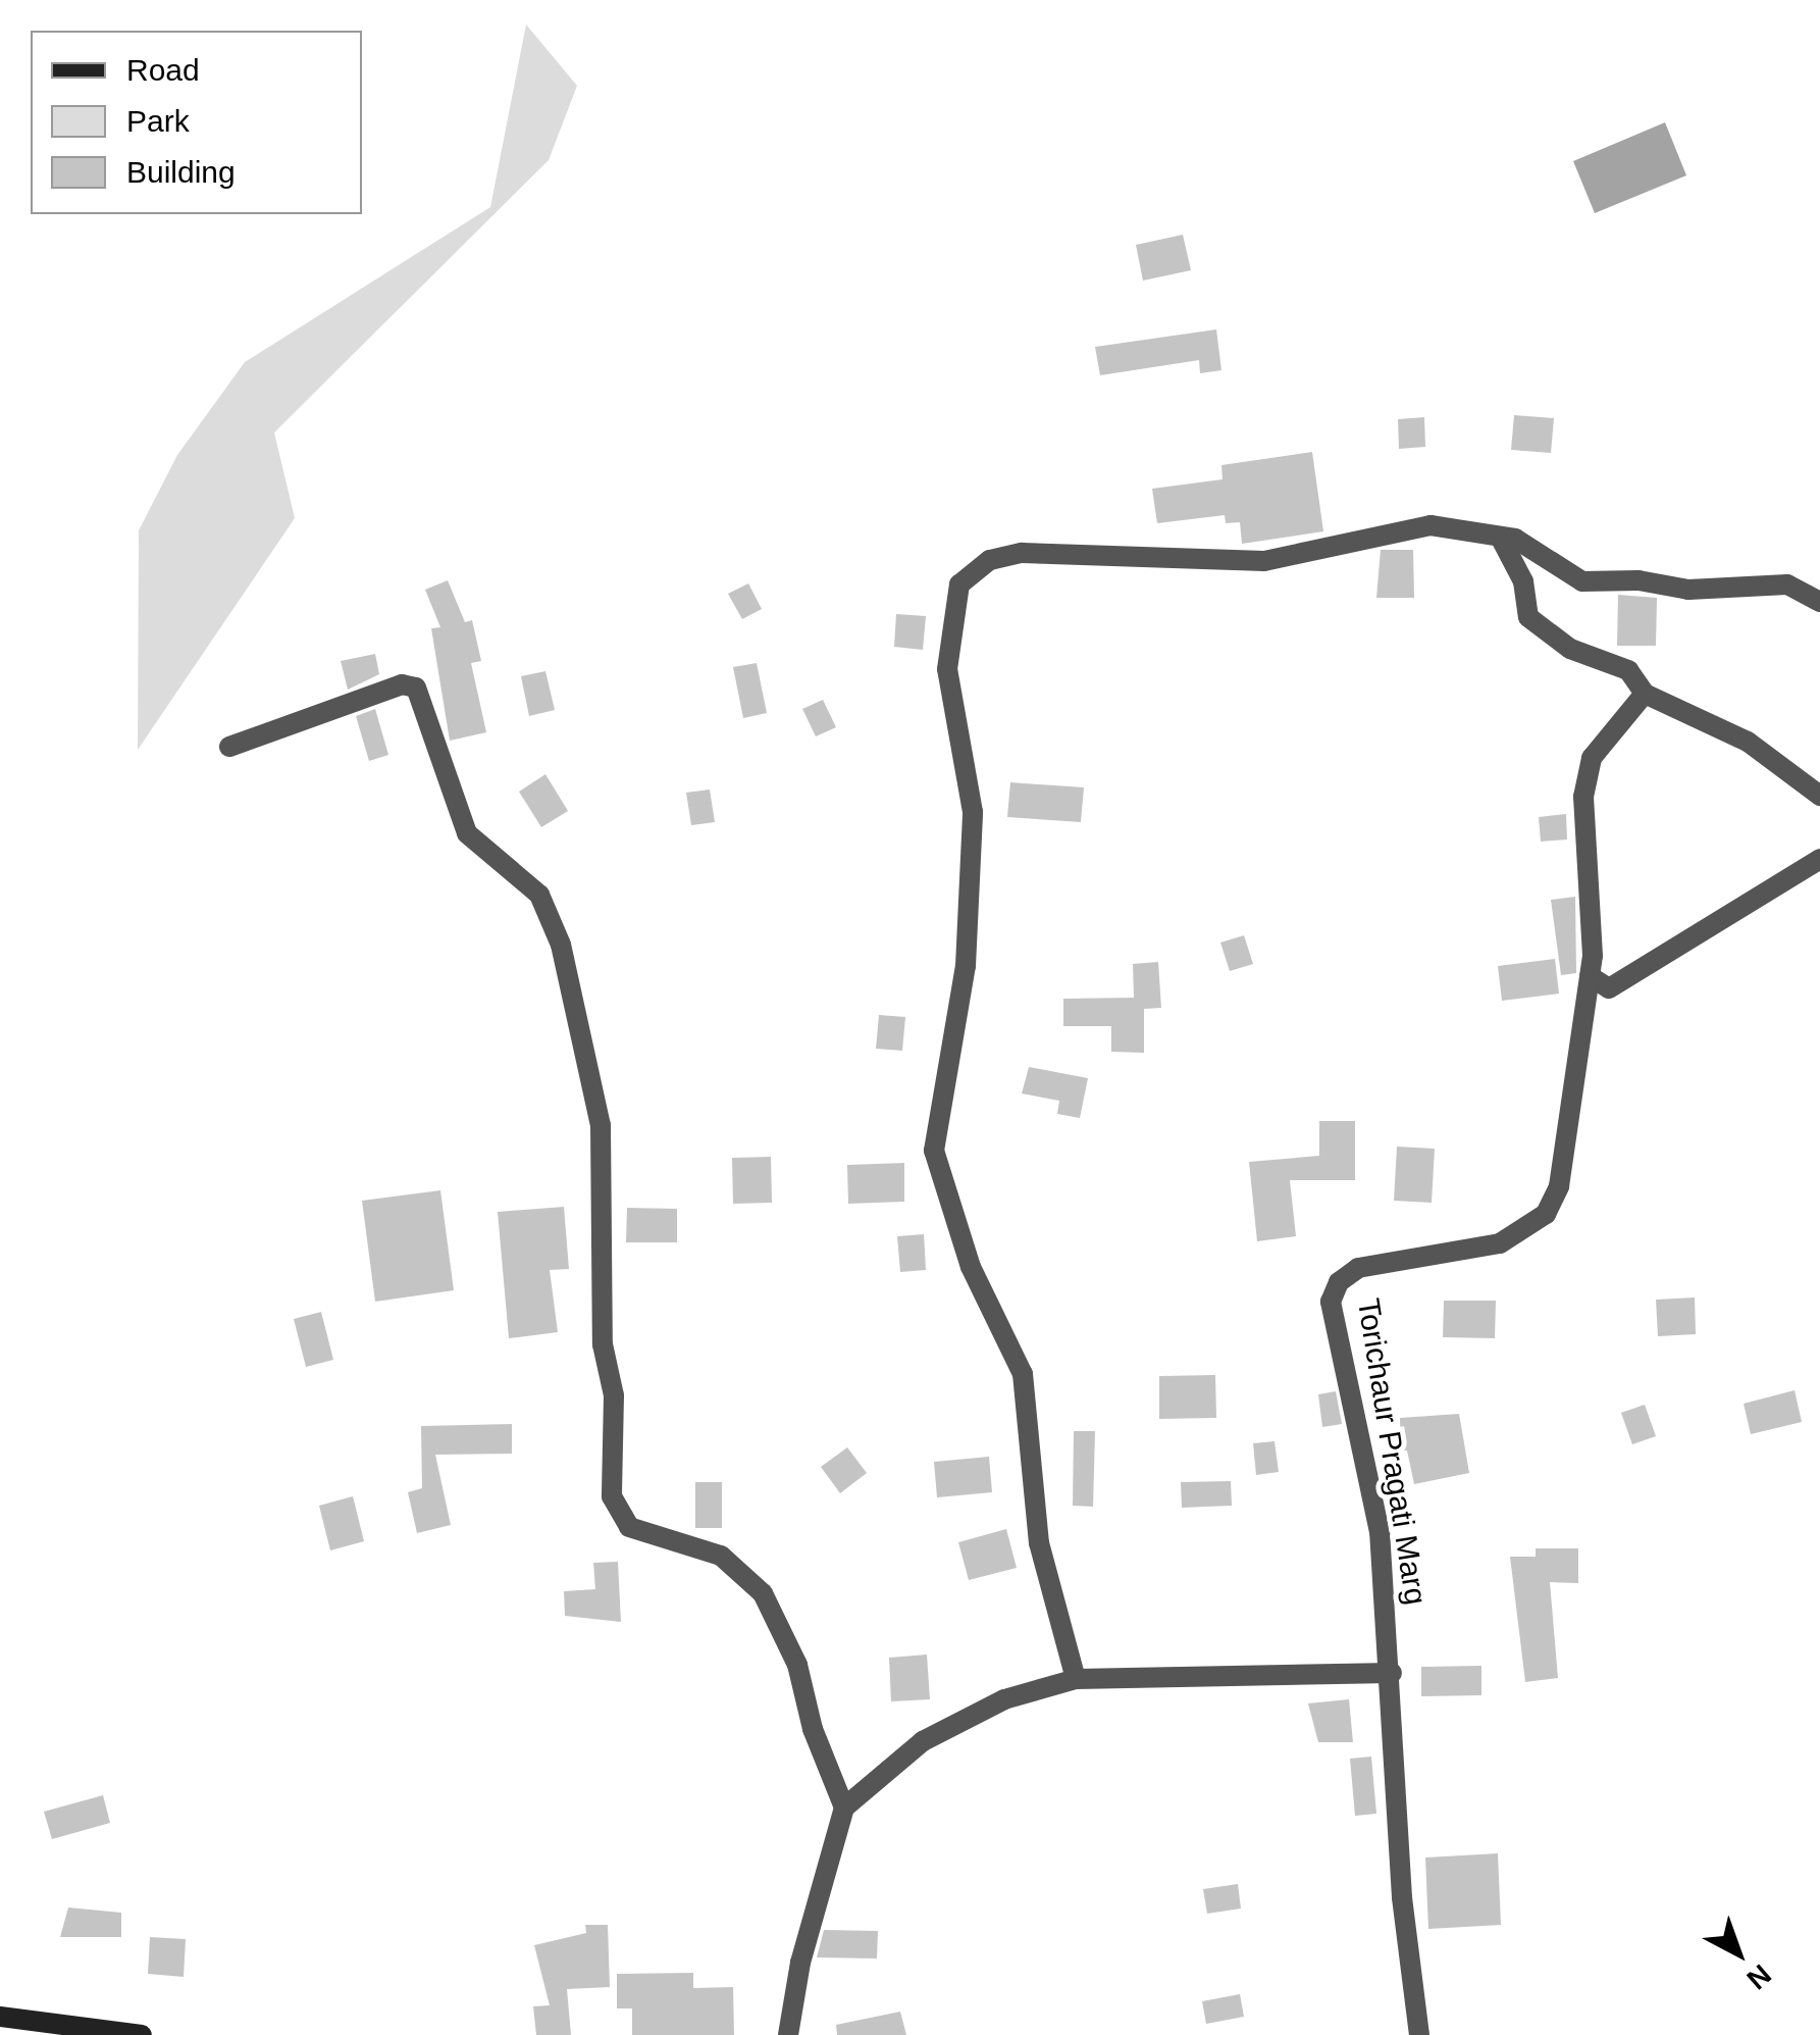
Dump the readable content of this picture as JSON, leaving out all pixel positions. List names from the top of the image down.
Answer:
{
  "streets": {
    "street": ["Torichaur Pragati Marg"]
  },
  "legend": ["Road", "Park", "Building"],
  "north": "bottom right"
}
